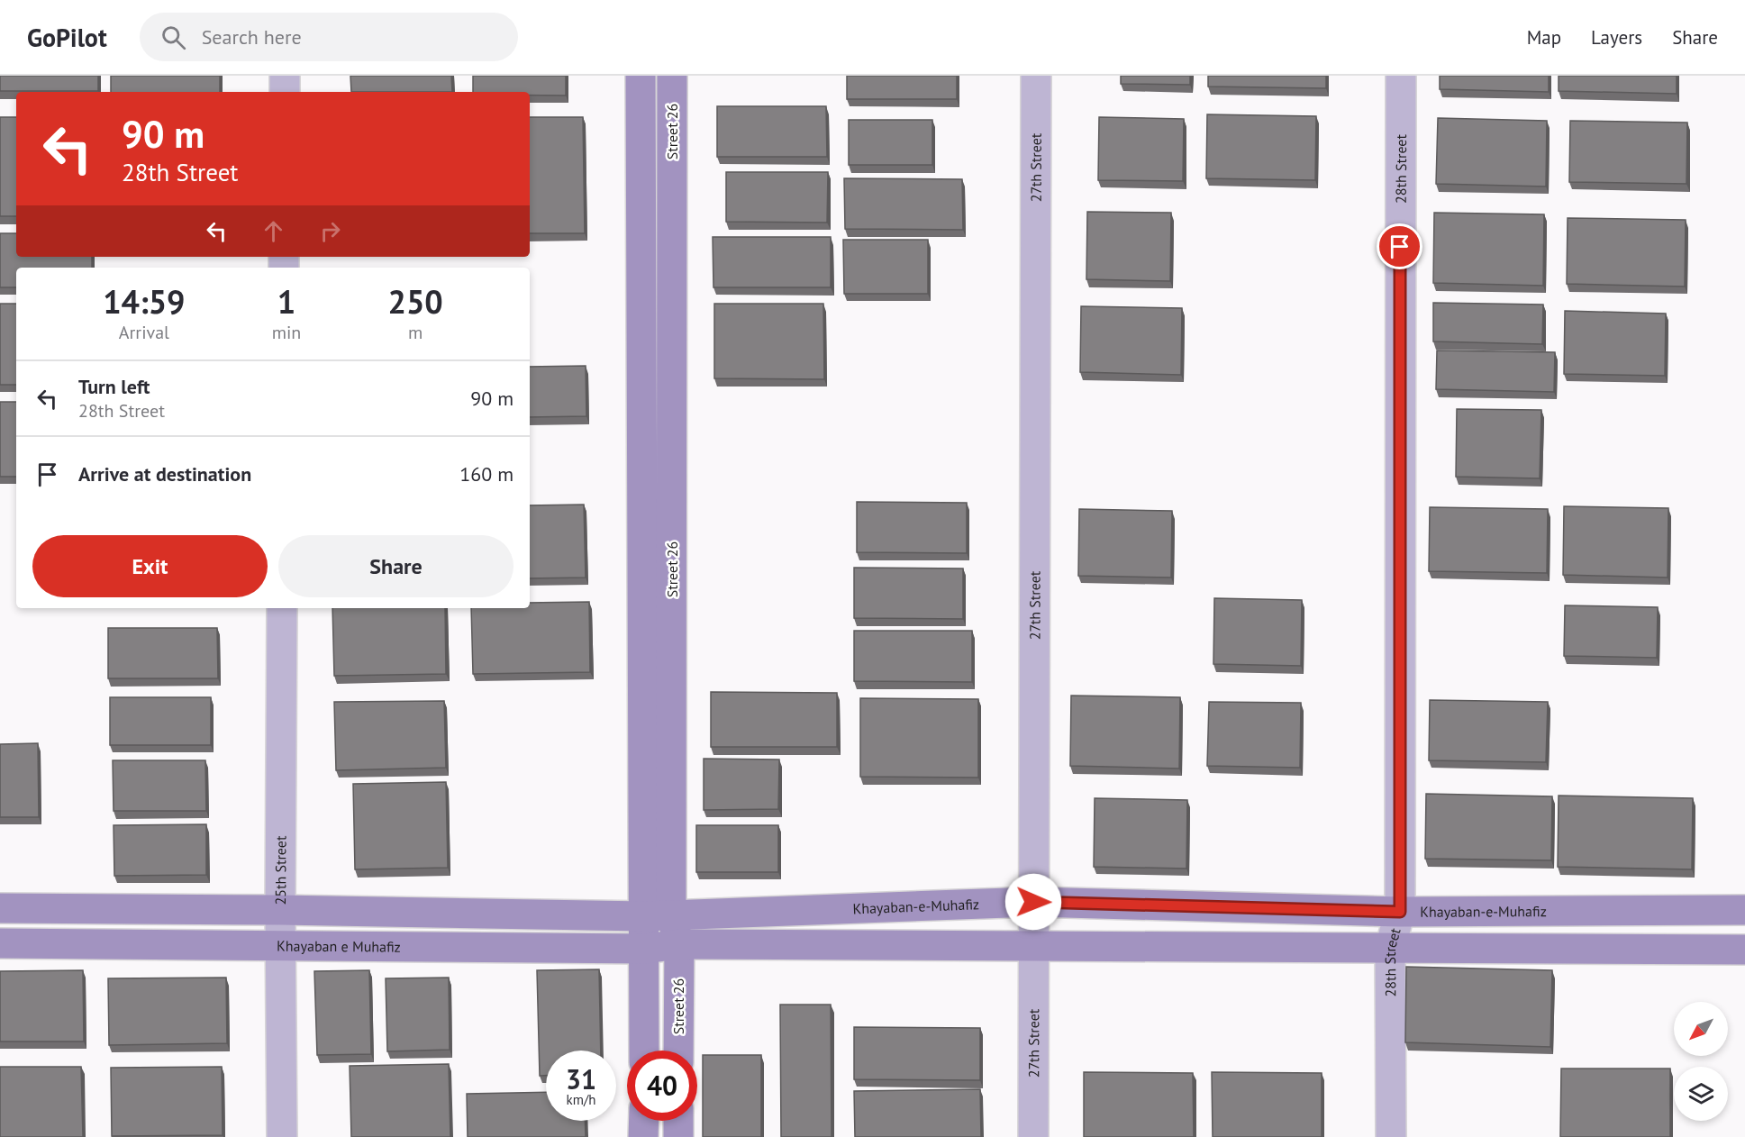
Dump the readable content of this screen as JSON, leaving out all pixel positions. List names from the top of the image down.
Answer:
{
  "streets": {
    "street": [
      "Street 26",
      "27th Street",
      "28th Street",
      "25th Street",
      "Khayaban-e-Muhafiz",
      "Khayaban e Muhafiz"
    ]
  },
  "crossings": [
    ["Street 26", "Khayaban-e-Muhafiz"],
    ["Street 26", "Khayaban e Muhafiz"],
    ["27th Street", "Khayaban-e-Muhafiz"],
    ["28th Street", "Khayaban-e-Muhafiz"],
    ["25th Street", "Khayaban e Muhafiz"]
  ],
  "north": "bottom left",
  "page": {
    "header": "GoPilot",
    "search": "Search here",
    "nav": ["Map", "Layers", "Share"],
    "turn": ["90 m", "28th Street"],
    "eta": [
      "14:59",
      "Arrival",
      "1",
      "min",
      "250",
      "m"
    ],
    "list": [
      {
        "name": "Turn left",
        "note": "28th Street",
        "value": "90 m"
      },
      {
        "name": "Arrive at destination",
        "value": "160 m"
      }
    ],
    "buttons": ["Exit", "Share"],
    "speed": "31 km/h",
    "limit": "40"
  }
}
